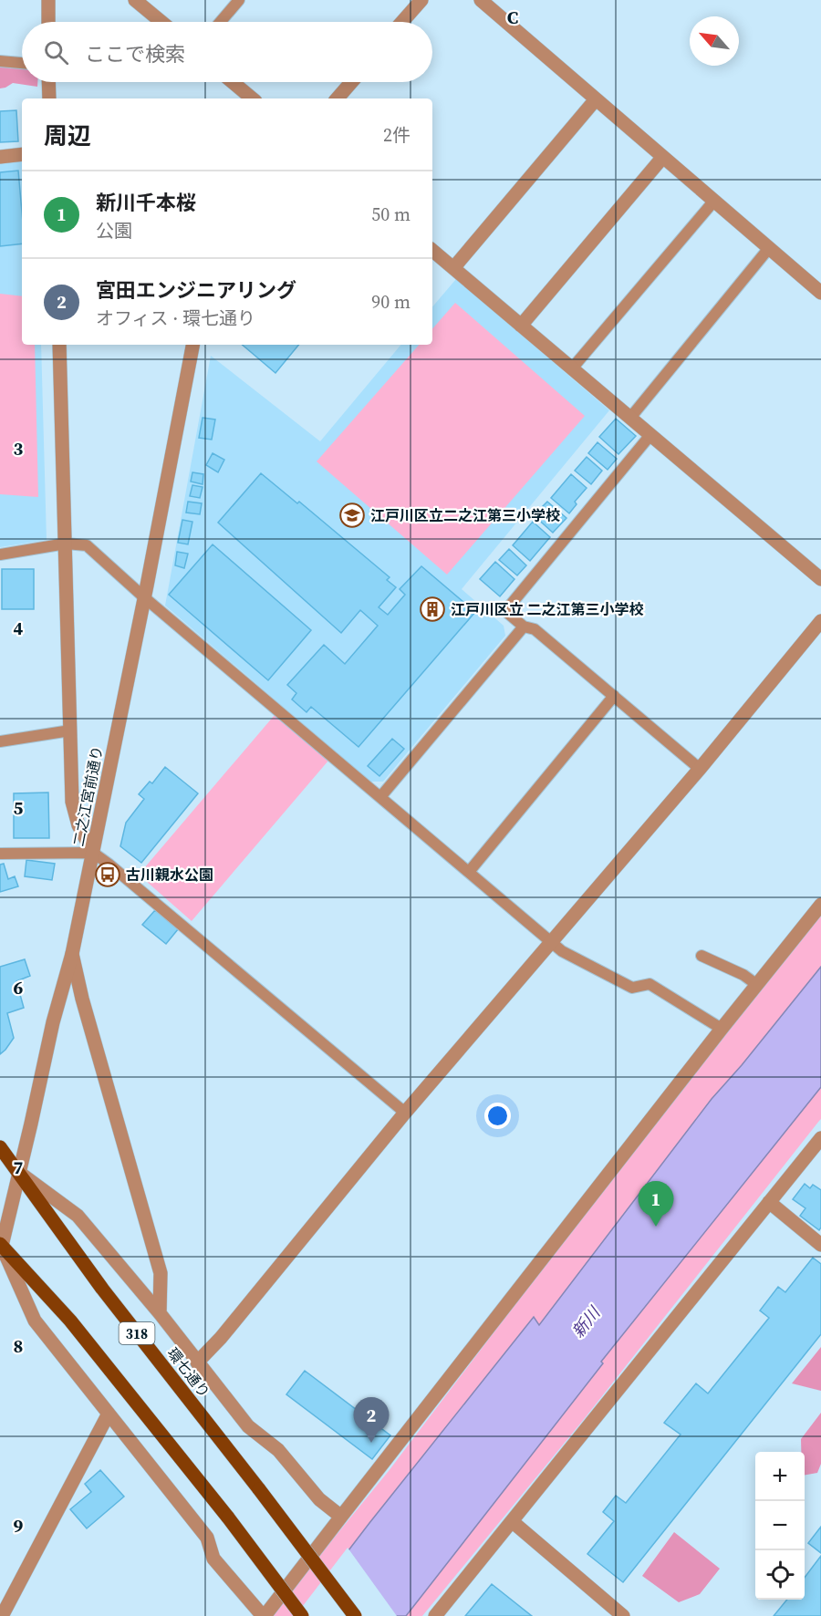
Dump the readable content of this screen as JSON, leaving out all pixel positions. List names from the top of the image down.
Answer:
{
  "streets": {
    "main road": ["318", "環七通り"],
    "street": ["二之江宮前通り"]
  },
  "crossings": [
    ["二之江宮前通り", "環七通り"]
  ],
  "water": ["新川"],
  "places": {
    "school or university": ["江戸川区立二之江第三小学校"],
    "building": ["江戸川区立 二之江第三小学校"],
    "bus stop": ["古川親水公園"]
  },
  "north": "top left",
  "page": {
    "search": "ここで検索",
    "heading": ["周辺", "2件"],
    "list": [
      {
        "mark": "1",
        "name": "新川千本桜",
        "note": "公園",
        "value": "50 m"
      },
      {
        "mark": "2",
        "name": "宮田エンジニアリング",
        "note": "オフィス · 環七通り",
        "value": "90 m"
      }
    ],
    "pins": ["1", "2"],
    "map_buttons": ["+", "−"]
  },
  "grid": {
    "columns": ["C"],
    "rows": [
      "3",
      "4",
      "5",
      "6",
      "7",
      "8",
      "9"
    ]
  }
}
